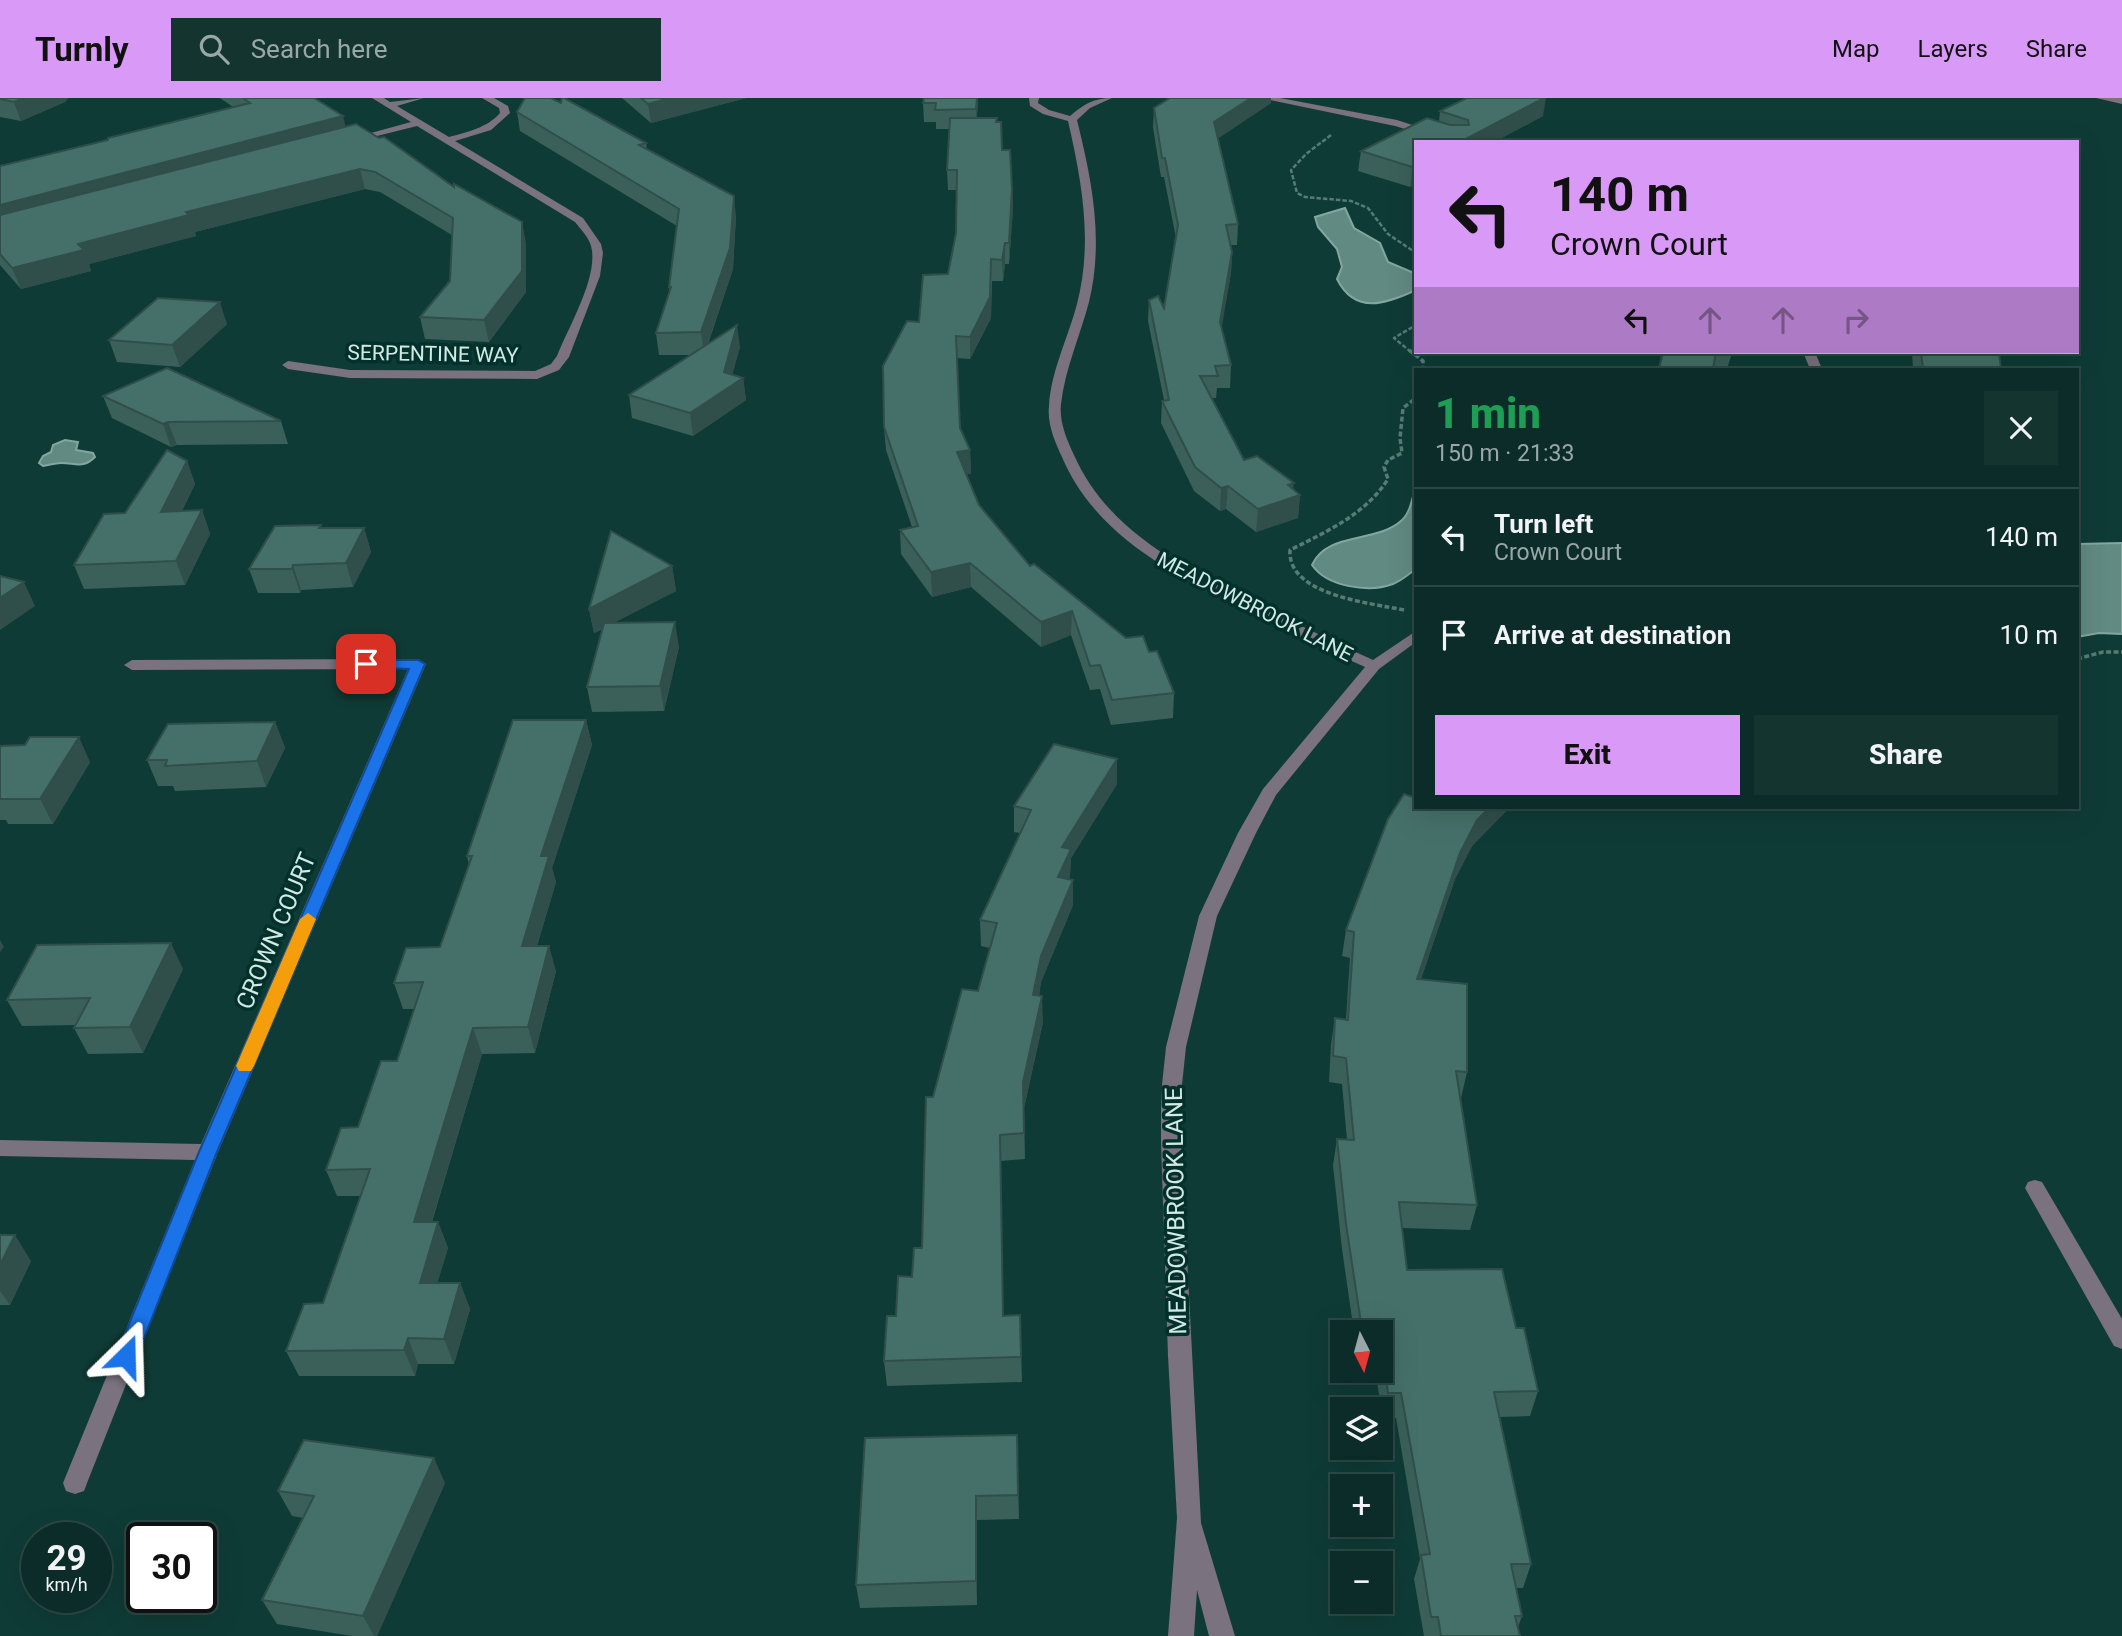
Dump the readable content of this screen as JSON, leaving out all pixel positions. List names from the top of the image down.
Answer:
{
  "streets": {
    "street": ["SERPENTINE WAY", "MEADOWBROOK LANE", "CROWN COURT"]
  },
  "north": "bottom",
  "page": {
    "header": "Turnly",
    "search": "Search here",
    "nav": ["Map", "Layers", "Share"],
    "turn": ["140 m", "Crown Court"],
    "heading": ["1 min", "150 m · 21:33"],
    "list": [
      {
        "name": "Turn left",
        "note": "Crown Court",
        "value": "140 m"
      },
      {
        "name": "Arrive at destination",
        "value": "10 m"
      }
    ],
    "buttons": ["Exit", "Share"],
    "map_buttons": ["+", "−"],
    "speed": "29 km/h",
    "limit": "30"
  }
}
